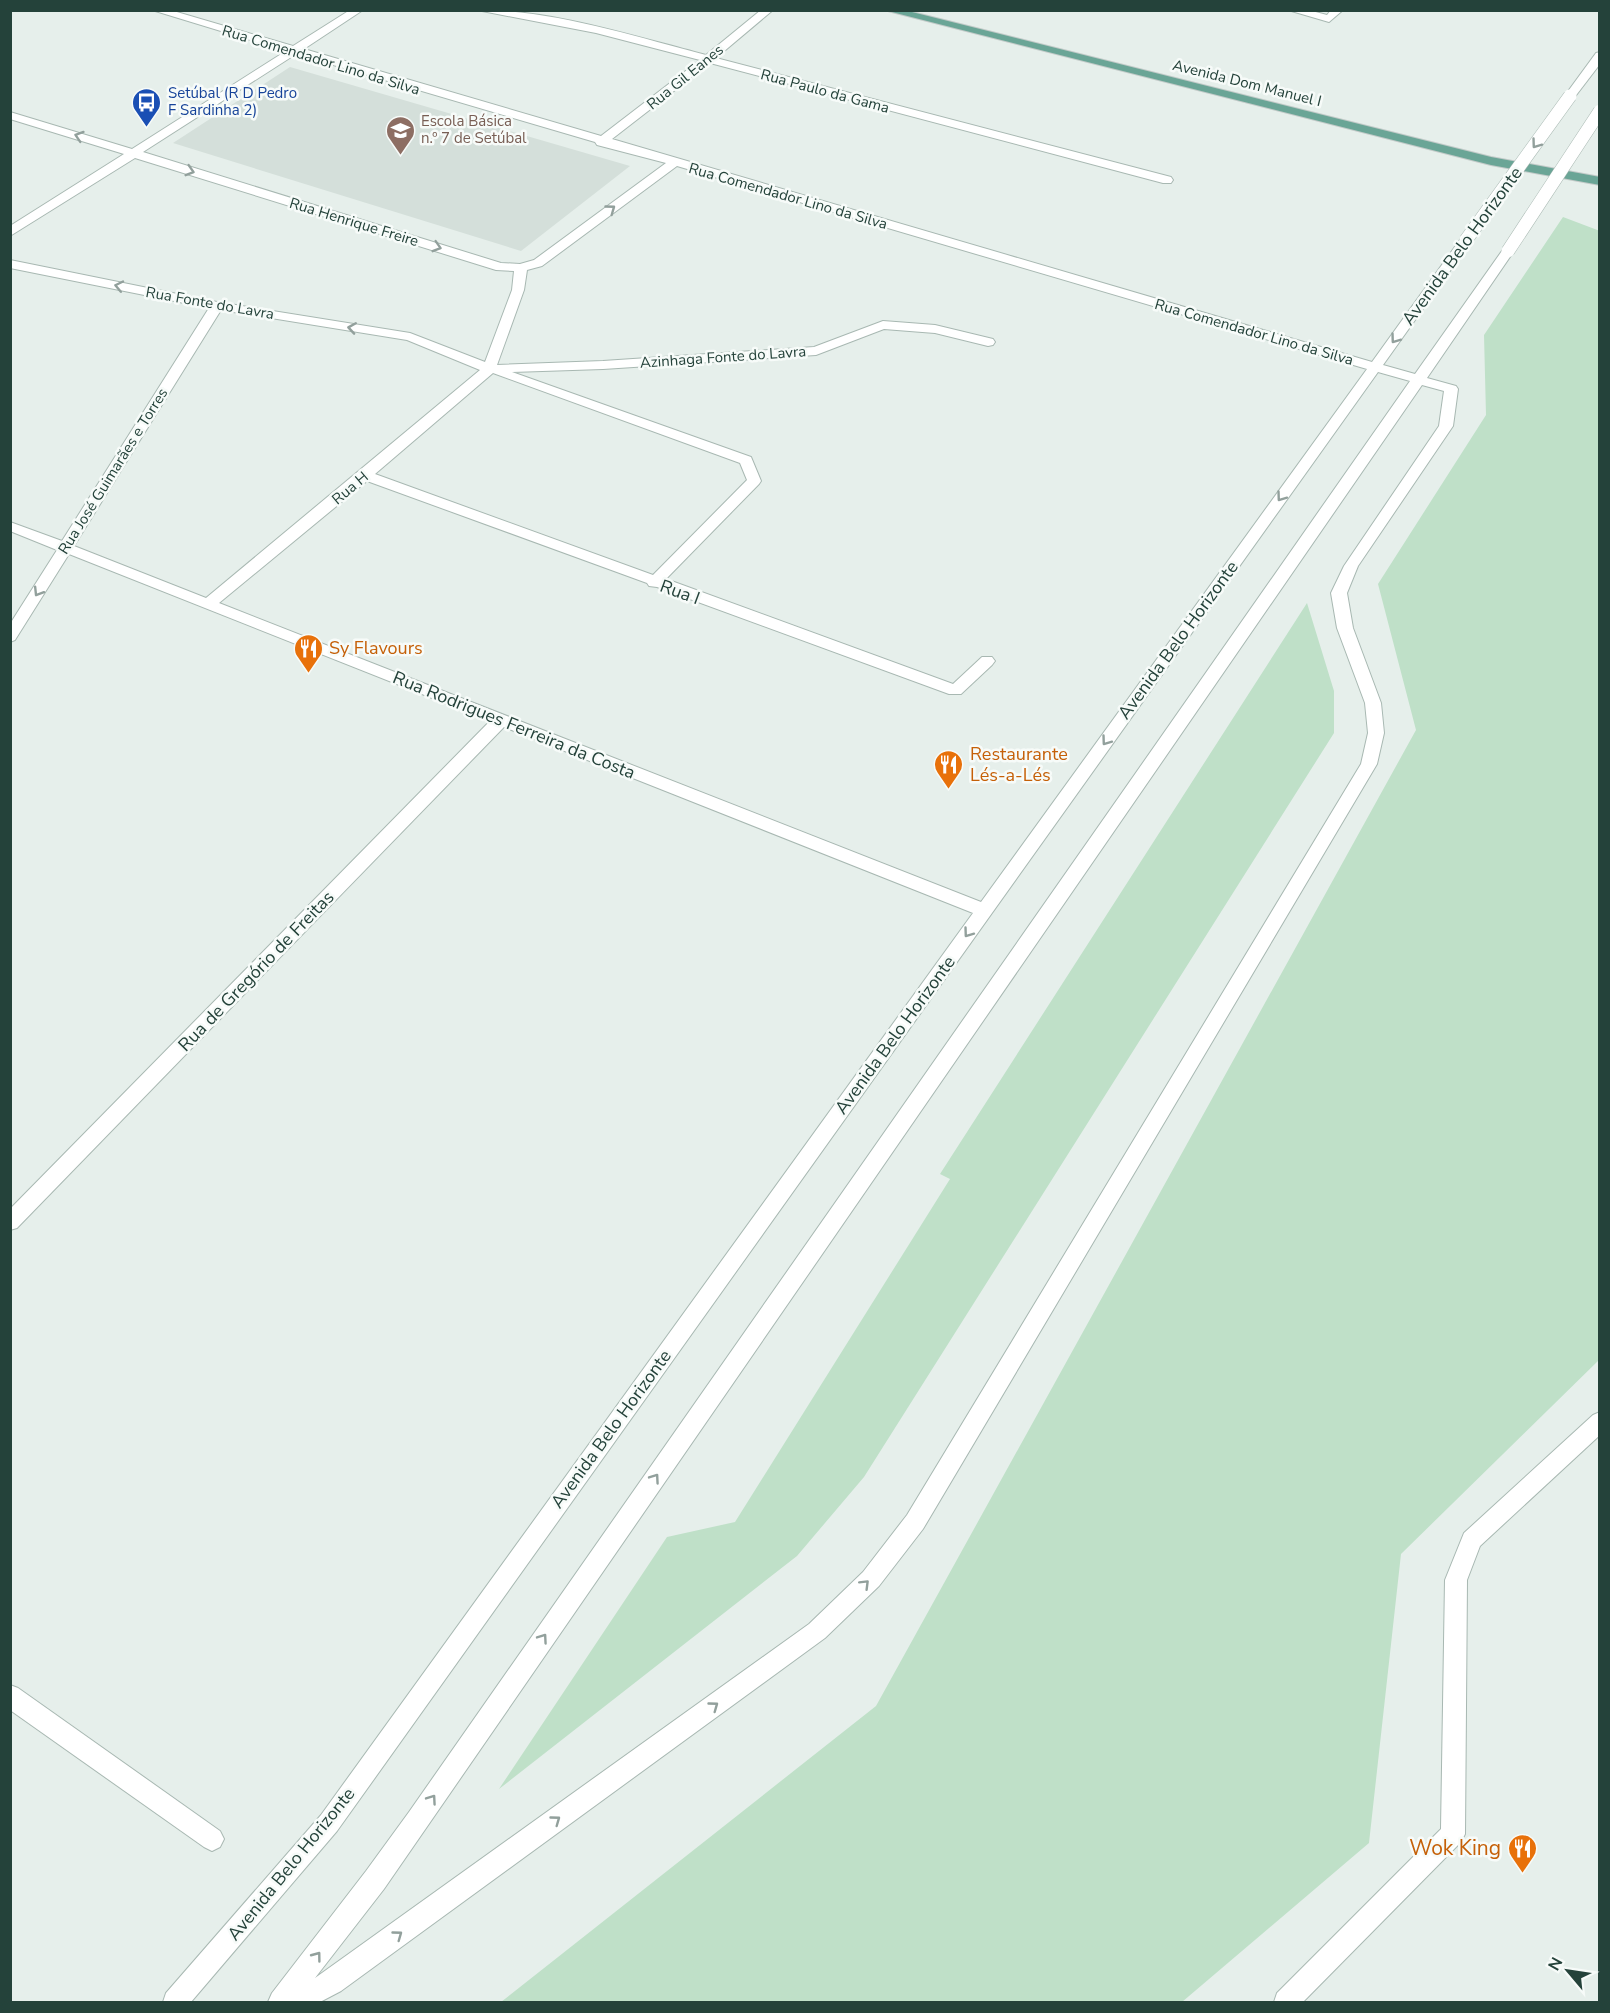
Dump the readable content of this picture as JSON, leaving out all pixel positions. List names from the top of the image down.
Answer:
{
  "streets": {
    "main road": ["Avenida Dom Manuel I"],
    "street": [
      "Rua Comendador Lino da Silva",
      "Rua Gil Eanes",
      "Rua Paulo da Gama",
      "Rua Henrique Freire",
      "Avenida Belo Horizonte",
      "Rua Fonte do Lavra",
      "Azinhaga Fonte do Lavra",
      "Rua José Guimarães e Torres",
      "Rua H",
      "Rua I",
      "Rua Rodrigues Ferreira da Costa",
      "Rua de Gregório de Freitas"
    ]
  },
  "crossings": [
    ["Rua Comendador Lino da Silva", "Rua Gil Eanes"],
    ["Rua Comendador Lino da Silva", "Avenida Belo Horizonte"],
    ["Rua Gil Eanes", "Rua Paulo da Gama"],
    ["Rua Henrique Freire", "Rua H"],
    ["Avenida Belo Horizonte", "Rua Rodrigues Ferreira da Costa"],
    ["Rua Fonte do Lavra", "Azinhaga Fonte do Lavra"],
    ["Rua Fonte do Lavra", "Rua José Guimarães e Torres"],
    ["Rua Fonte do Lavra", "Rua H"],
    ["Azinhaga Fonte do Lavra", "Rua H"],
    ["Rua José Guimarães e Torres", "Rua Rodrigues Ferreira da Costa"],
    ["Rua H", "Rua I"],
    ["Rua H", "Rua Rodrigues Ferreira da Costa"],
    ["Rua Rodrigues Ferreira da Costa", "Rua de Gregório de Freitas"]
  ],
  "one_way": ["Rua Comendador Lino da Silva", "Rua Fonte do Lavra"],
  "places": {
    "bus stop": ["Setúbal (R D Pedro F Sardinha 2)"],
    "school or university": ["Escola Básica n.º 7 de Setúbal"],
    "restaurant": ["Sy Flavours", "Restaurante Lés-a-Lés", "Wok King"]
  },
  "north": "top left"
}
